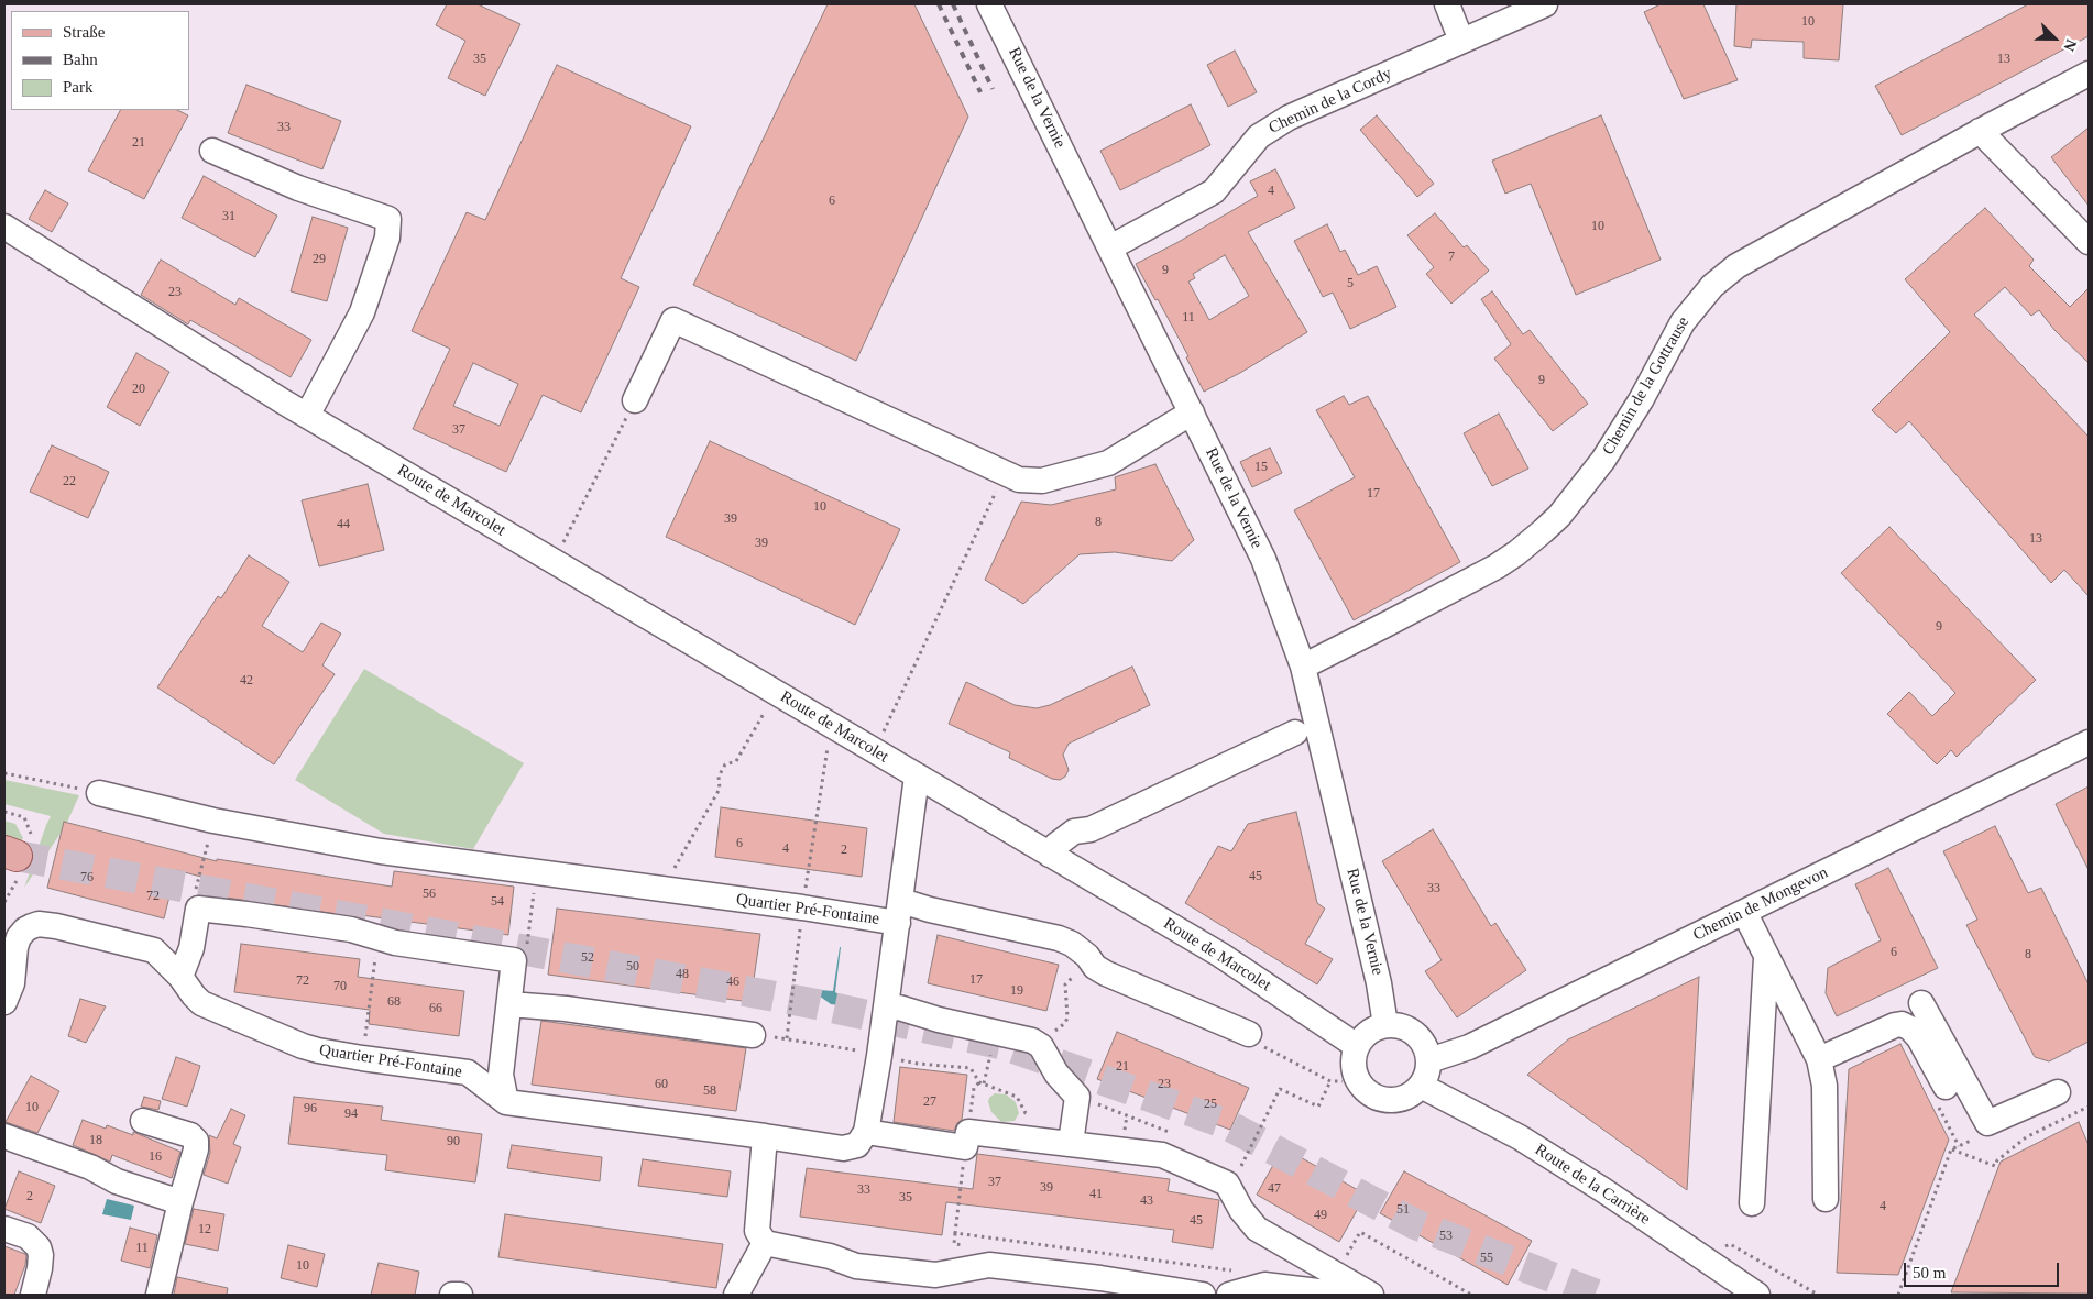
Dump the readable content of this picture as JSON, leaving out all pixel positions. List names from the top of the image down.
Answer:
{
  "streets": {
    "street": [
      "Rue de la Vernie",
      "Chemin de la Cordy",
      "Chemin de la Gottrause",
      "Route de Marcolet",
      "Chemin de Mongevon",
      "Quartier Pré-Fontaine",
      "Route de la Carrière"
    ]
  },
  "crossings": [
    ["Rue de la Vernie", "Chemin de la Cordy"],
    ["Rue de la Vernie", "Chemin de la Gottrause"],
    ["Rue de la Vernie", "Route de Marcolet"],
    ["Rue de la Vernie", "Chemin de Mongevon"],
    ["Rue de la Vernie", "Route de la Carrière"],
    ["Route de Marcolet", "Chemin de Mongevon"],
    ["Route de Marcolet", "Quartier Pré-Fontaine"],
    ["Route de Marcolet", "Route de la Carrière"],
    ["Chemin de Mongevon", "Route de la Carrière"]
  ],
  "house_numbers": [
    "10",
    "35",
    "13",
    "33",
    "21",
    "4",
    "6",
    "31",
    "10",
    "7",
    "29",
    "9",
    "5",
    "23",
    "11",
    "9",
    "20",
    "37",
    "15",
    "22",
    "17",
    "10",
    "39",
    "8",
    "44",
    "13",
    "39",
    "9",
    "42",
    "6",
    "4",
    "2",
    "45",
    "76",
    "33",
    "56",
    "72",
    "54",
    "6",
    "8",
    "52",
    "50",
    "48",
    "17",
    "72",
    "46",
    "70",
    "19",
    "68",
    "66",
    "21",
    "60",
    "23",
    "58",
    "27",
    "25",
    "10",
    "96",
    "94",
    "18",
    "90",
    "16",
    "37",
    "39",
    "47",
    "33",
    "41",
    "2",
    "35",
    "43",
    "4",
    "51",
    "49",
    "45",
    "12",
    "53",
    "11",
    "55",
    "10"
  ],
  "legend": ["Straße", "Bahn", "Park"],
  "scale_bar": "50 m",
  "north": "bottom right"
}
